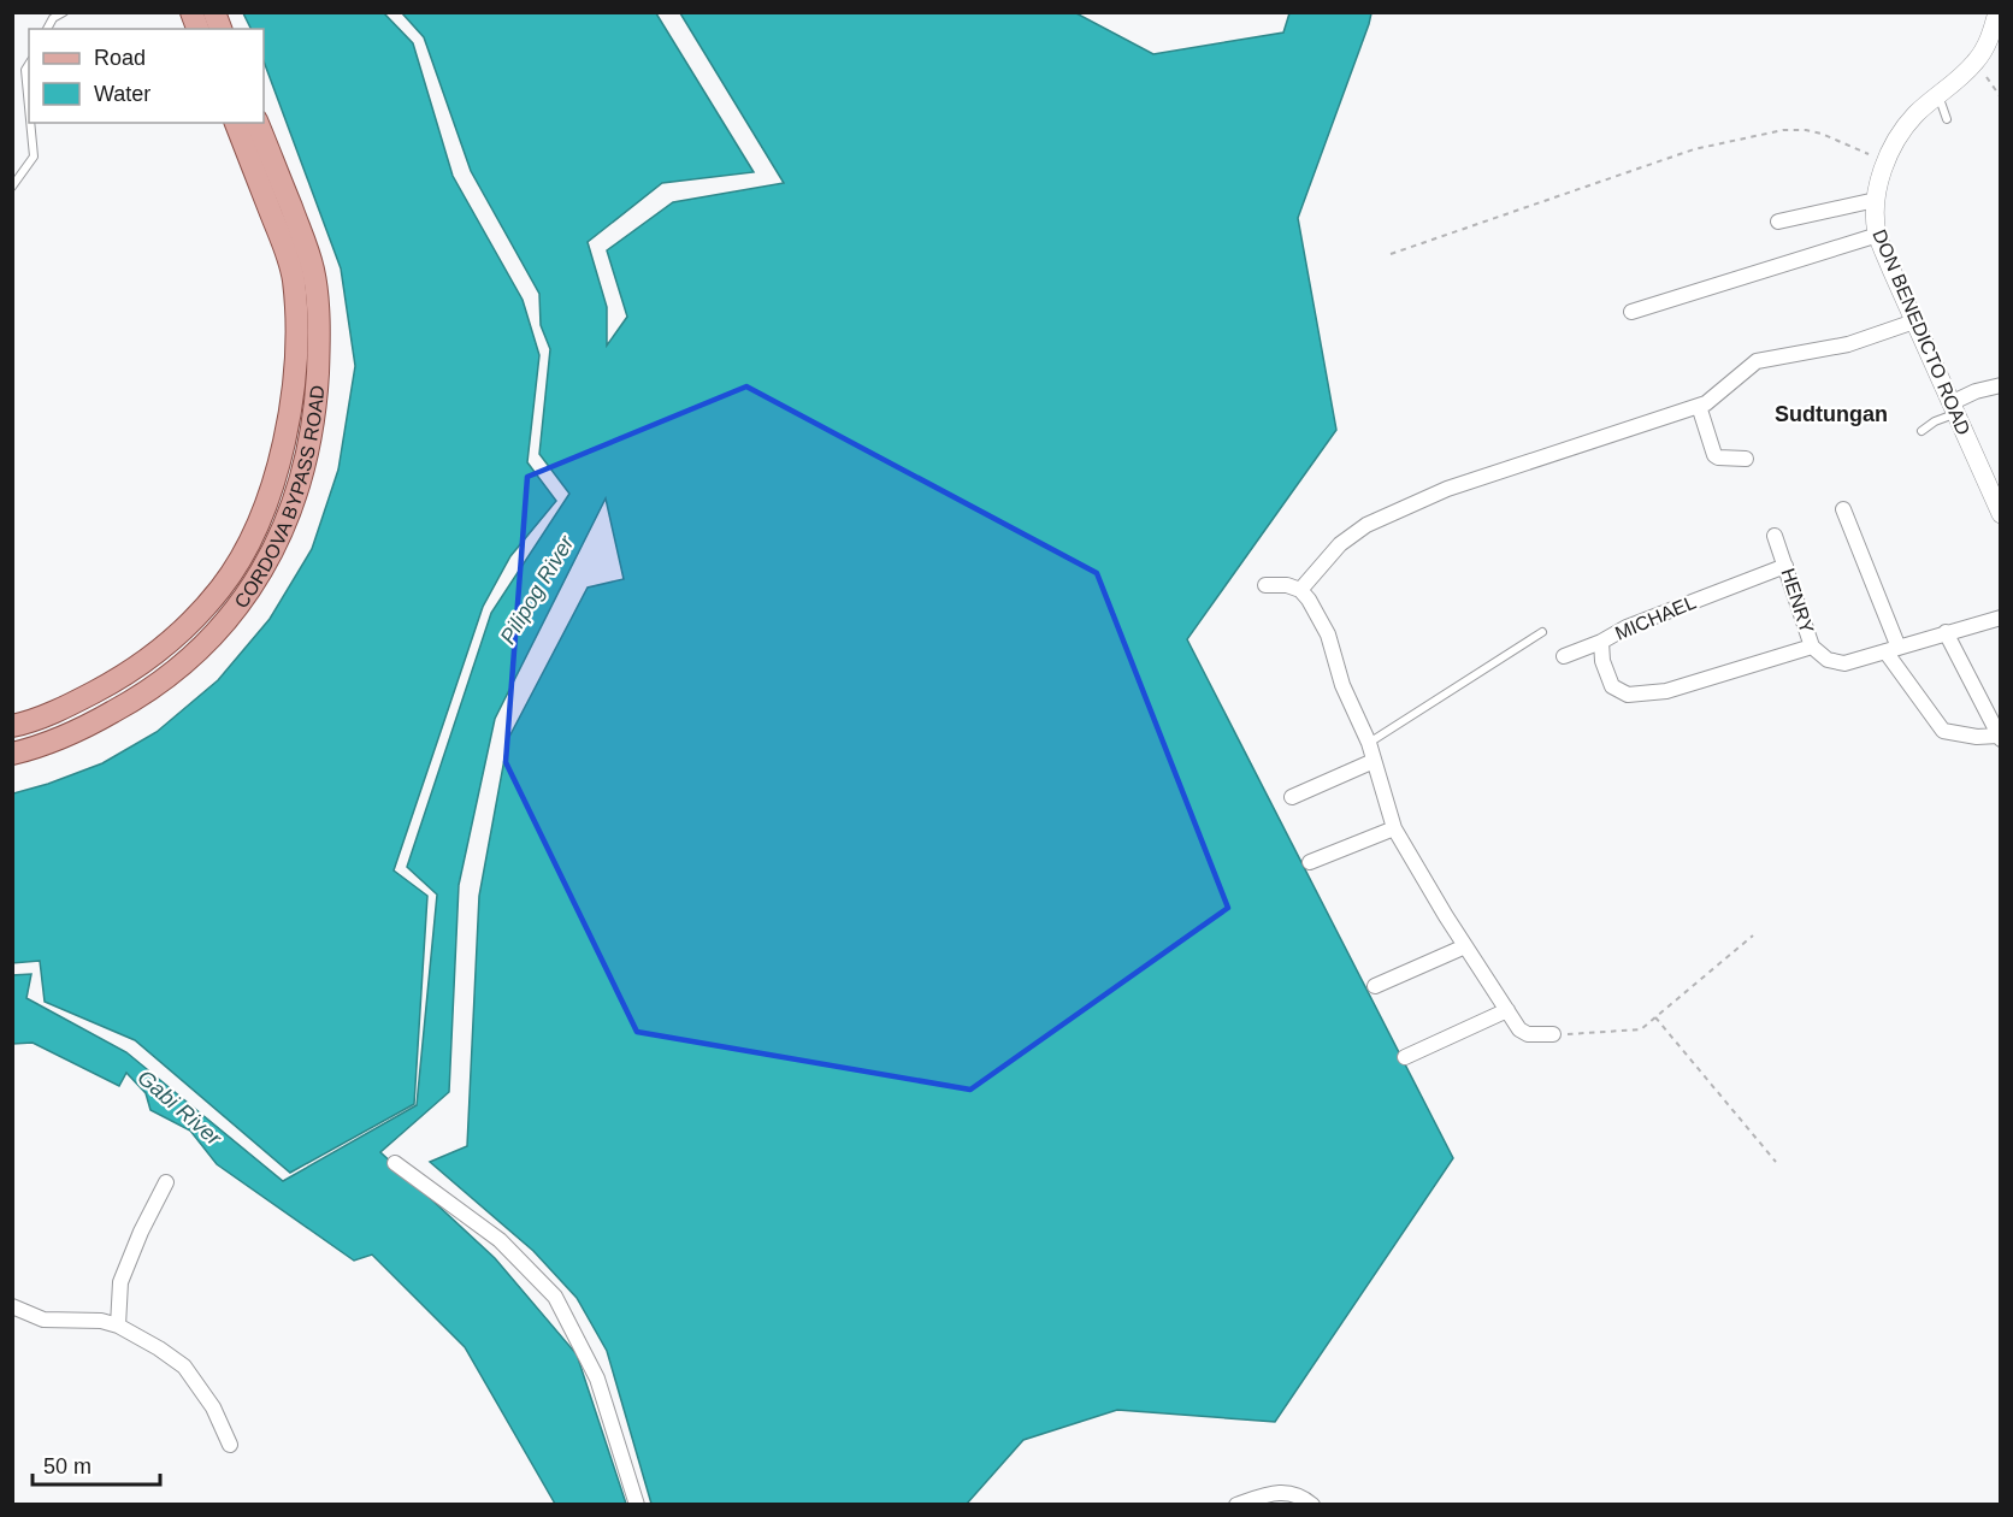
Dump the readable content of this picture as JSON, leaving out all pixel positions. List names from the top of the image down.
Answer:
{
  "streets": {
    "main road": ["CORDOVA BYPASS ROAD"],
    "street": ["DON BENEDICTO ROAD", "HENRY", "MICHAEL"]
  },
  "crossings": [
    ["HENRY", "MICHAEL"]
  ],
  "districts": ["Sudtungan"],
  "water": ["Pilipog River", "Gabi River"],
  "legend": ["Road", "Water"],
  "scale_bar": "50 m"
}
